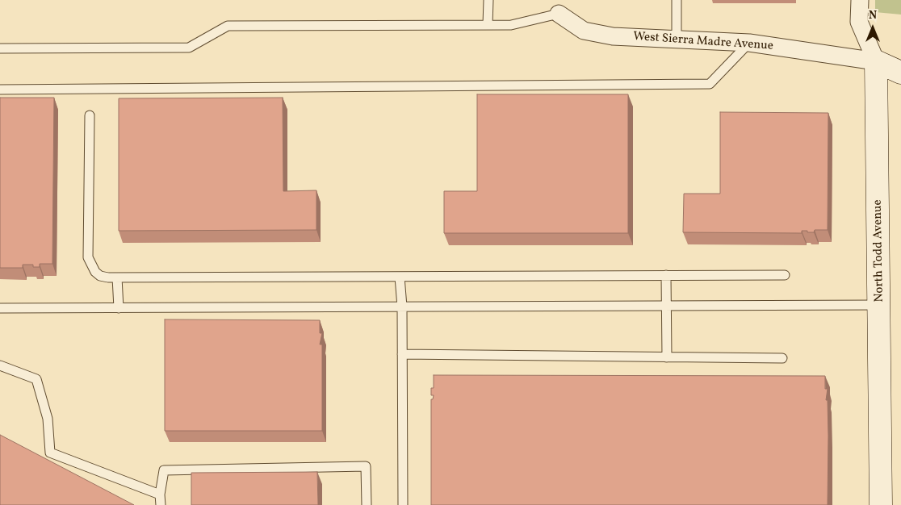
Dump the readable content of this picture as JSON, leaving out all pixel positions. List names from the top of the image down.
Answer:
{
  "streets": {
    "street": ["West Sierra Madre Avenue", "North Todd Avenue"]
  },
  "crossings": [
    ["West Sierra Madre Avenue", "North Todd Avenue"]
  ],
  "north": "top"
}
